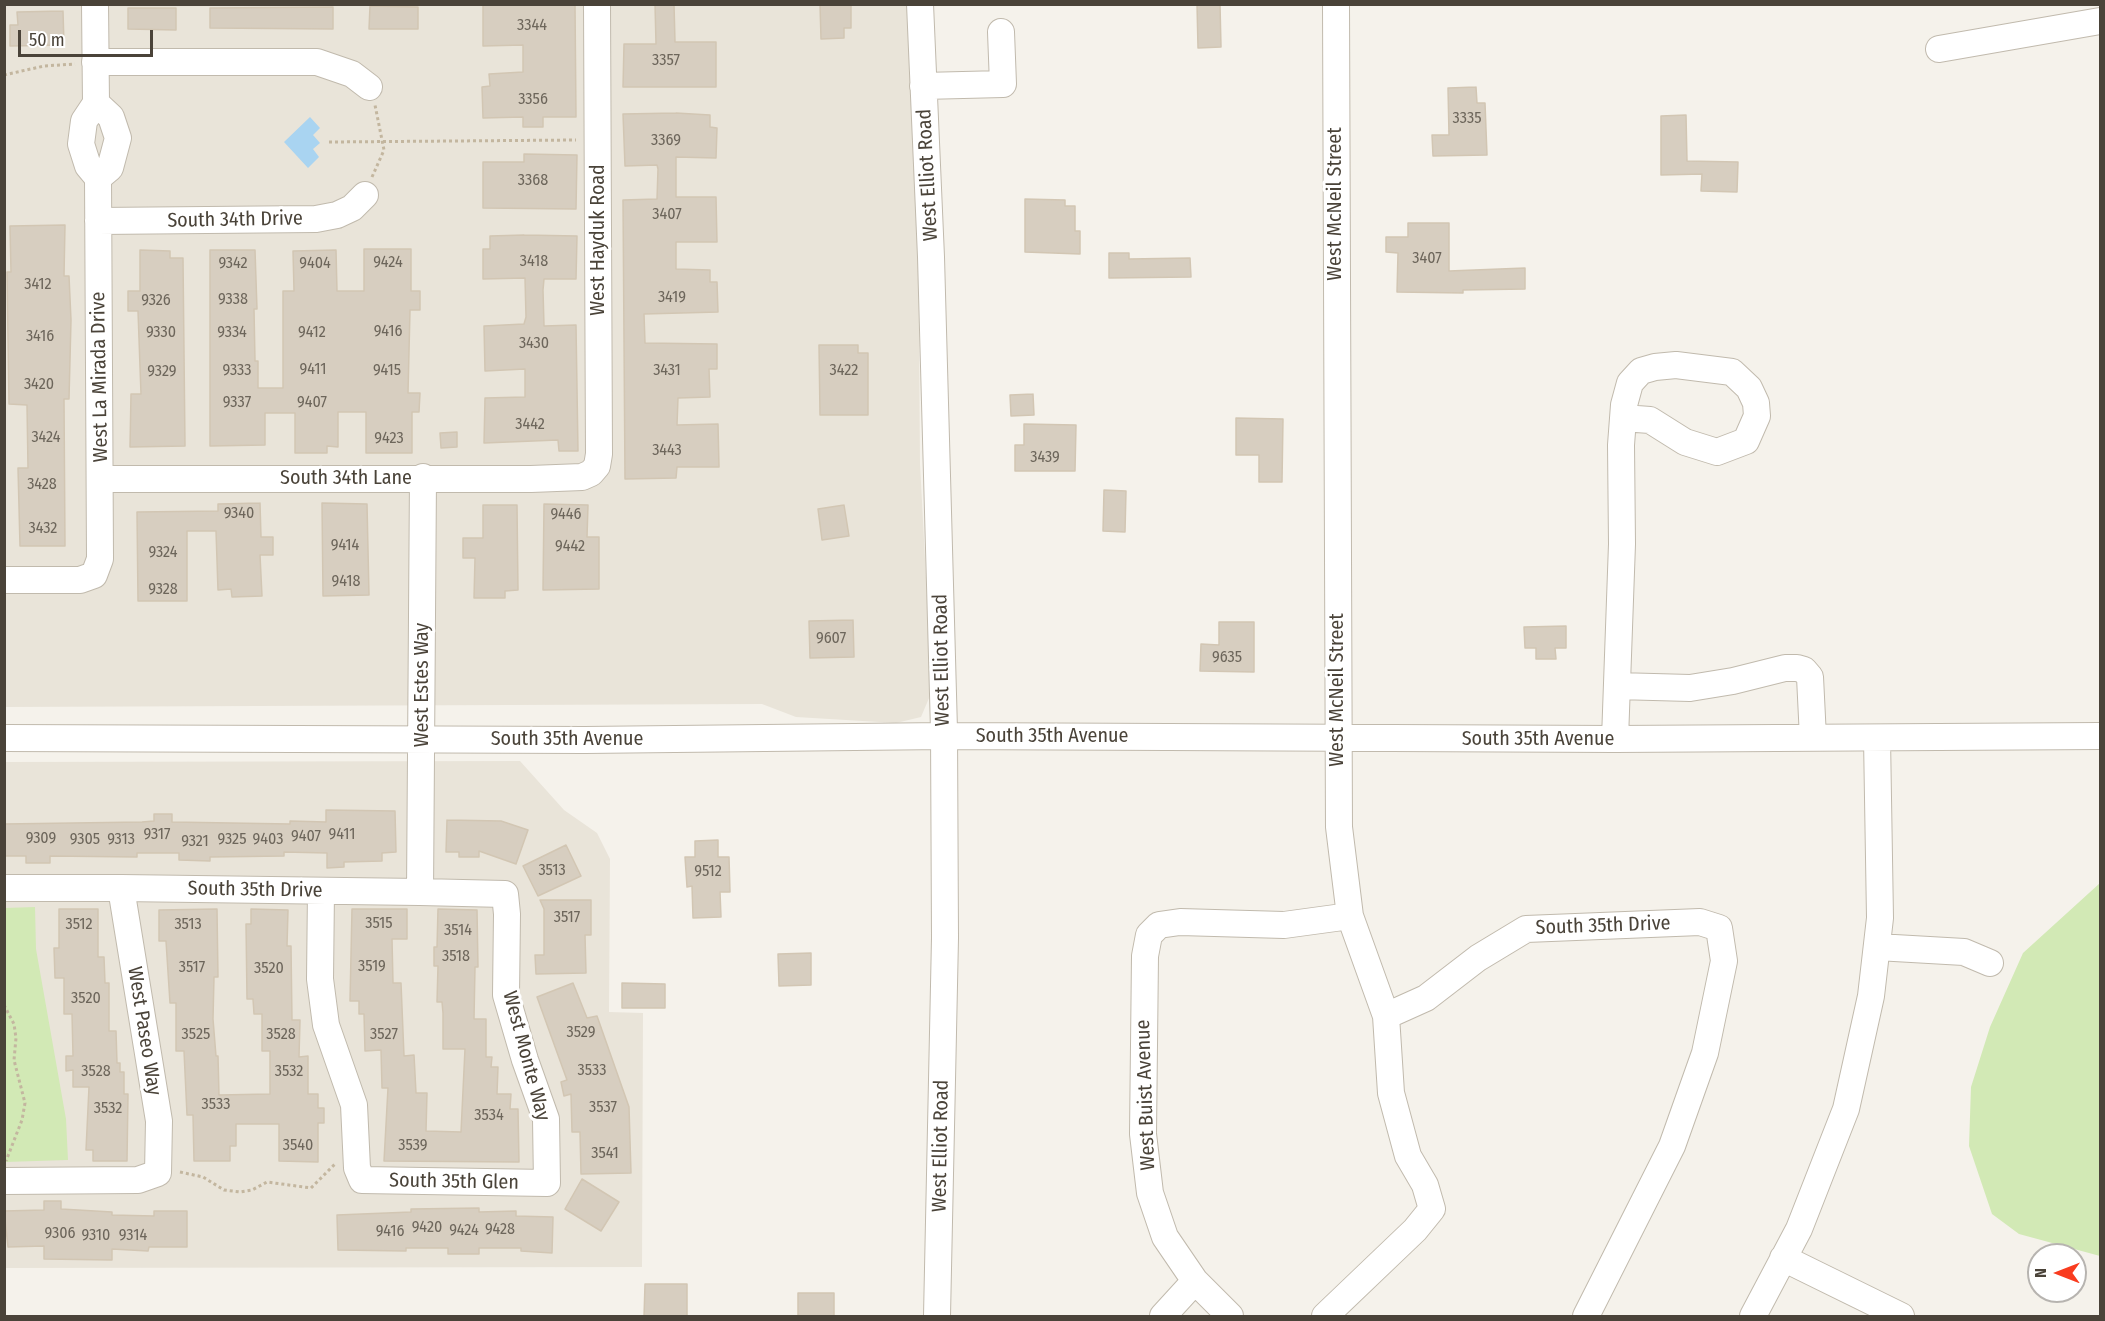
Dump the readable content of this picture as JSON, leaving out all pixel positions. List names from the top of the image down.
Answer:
{
  "streets": {
    "street": [
      "West Elliot Road",
      "West McNeil Street",
      "South 34th Drive",
      "West Hayduk Road",
      "West La Mirada Drive",
      "South 34th Lane",
      "West Estes Way",
      "South 35th Avenue",
      "South 35th Drive",
      "West Paseo Way",
      "West Monte Way",
      "West Buist Avenue",
      "South 35th Glen"
    ]
  },
  "crossings": [
    ["West Elliot Road", "South 35th Avenue"],
    ["West McNeil Street", "South 35th Avenue"],
    ["West McNeil Street", "South 35th Drive"],
    ["West McNeil Street", "West Buist Avenue"],
    ["South 34th Drive", "West La Mirada Drive"],
    ["West Hayduk Road", "South 34th Lane"],
    ["West La Mirada Drive", "South 34th Lane"],
    ["South 34th Lane", "West Estes Way"],
    ["West Estes Way", "South 35th Avenue"],
    ["West Estes Way", "South 35th Drive"],
    ["South 35th Drive", "West Paseo Way"],
    ["South 35th Drive", "West Monte Way"],
    ["West Monte Way", "South 35th Glen"]
  ],
  "house_numbers": [
    "3344",
    "3357",
    "3356",
    "3335",
    "3369",
    "3368",
    "3407",
    "3407",
    "3418",
    "9424",
    "9342",
    "9404",
    "3412",
    "3419",
    "9338",
    "9326",
    "9416",
    "9330",
    "9334",
    "9412",
    "3416",
    "3430",
    "9411",
    "9333",
    "9415",
    "3431",
    "3422",
    "9329",
    "3420",
    "9337",
    "9407",
    "3442",
    "3424",
    "9423",
    "3443",
    "3439",
    "3428",
    "9340",
    "9446",
    "3432",
    "9414",
    "9442",
    "9324",
    "9418",
    "9328",
    "9607",
    "9635",
    "9317",
    "9411",
    "9407",
    "9309",
    "9305",
    "9313",
    "9325",
    "9403",
    "9321",
    "3513",
    "9512",
    "3517",
    "3515",
    "3512",
    "3513",
    "3514",
    "3518",
    "3519",
    "3517",
    "3520",
    "3520",
    "3529",
    "3525",
    "3528",
    "3527",
    "3533",
    "3528",
    "3532",
    "3533",
    "3537",
    "3532",
    "3534",
    "3540",
    "3539",
    "3541",
    "9420",
    "9428",
    "9424",
    "9416",
    "9306",
    "9310",
    "9314"
  ],
  "scale_bar": "50 m",
  "north": "left"
}
